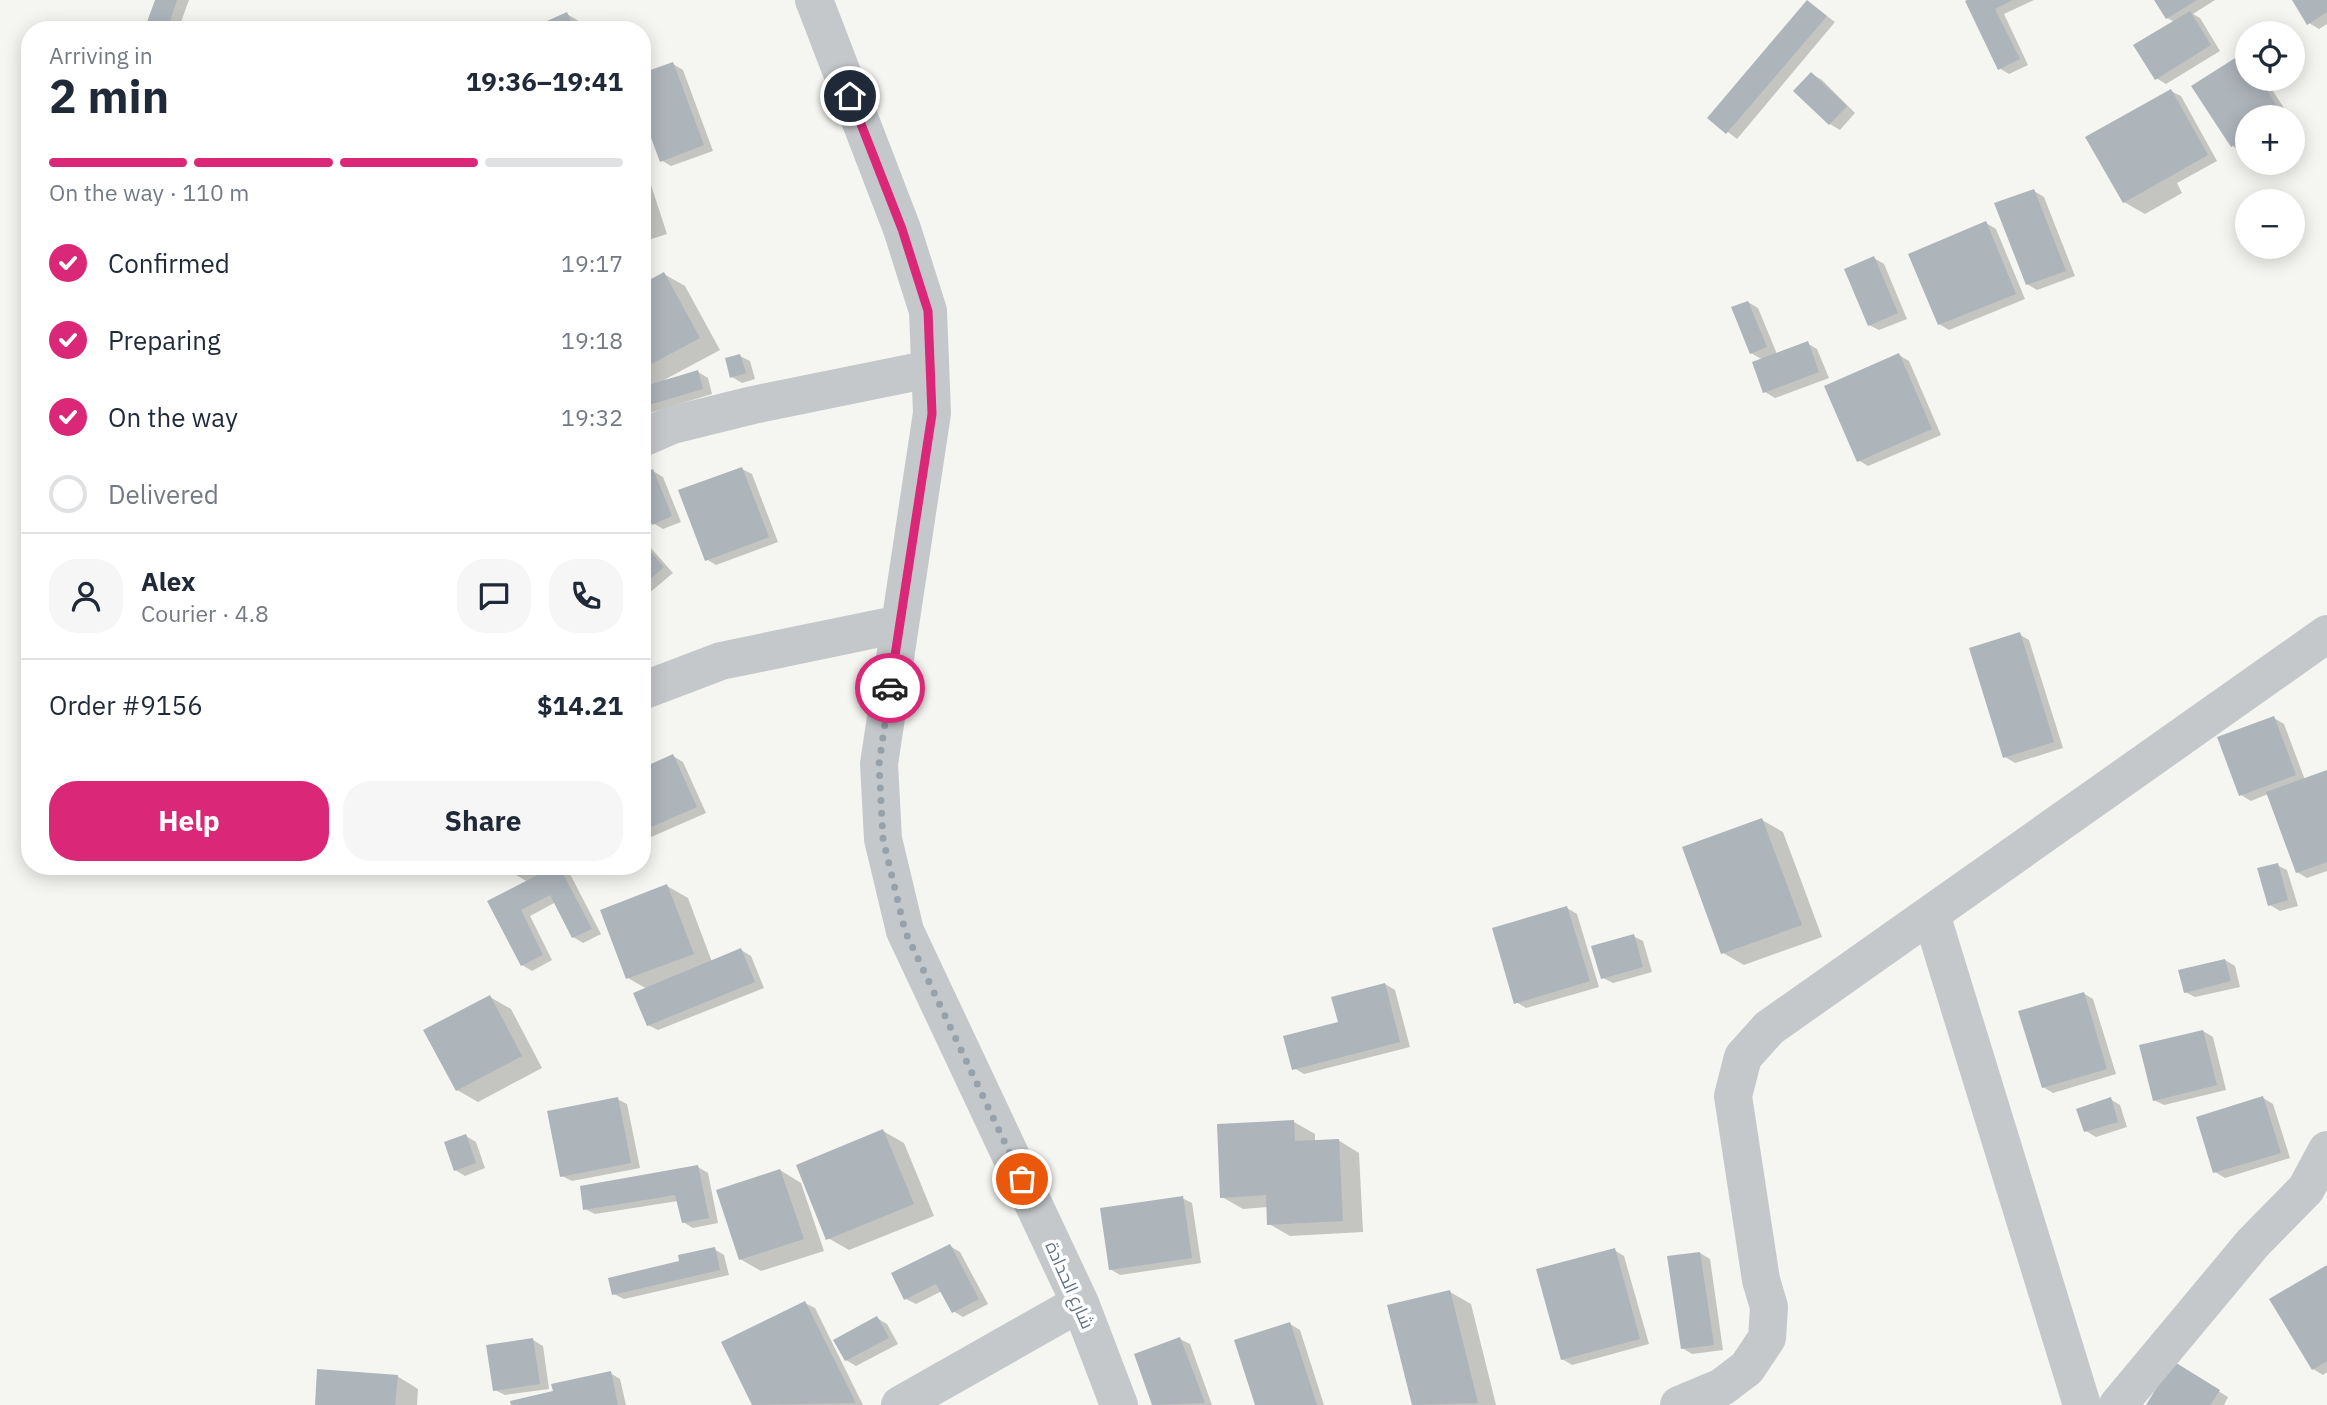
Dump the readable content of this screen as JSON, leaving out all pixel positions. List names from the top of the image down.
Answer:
{
  "streets": {
    "street": ["شارع الحدادة"]
  },
  "page": {
    "map_buttons": ["+", "−"],
    "heading": ["2 min", "Arriving in", "19:36–19:41"],
    "panel": [
      "Alex",
      "Courier · 4.8",
      "Order #9156",
      "$14.21"
    ],
    "bar": "On the way · 110 m",
    "list": [
      ["Confirmed", "19:17"],
      ["Preparing", "19:18"],
      ["On the way", "19:32"],
      "Delivered"
    ],
    "buttons": ["Help", "Share"]
  }
}
